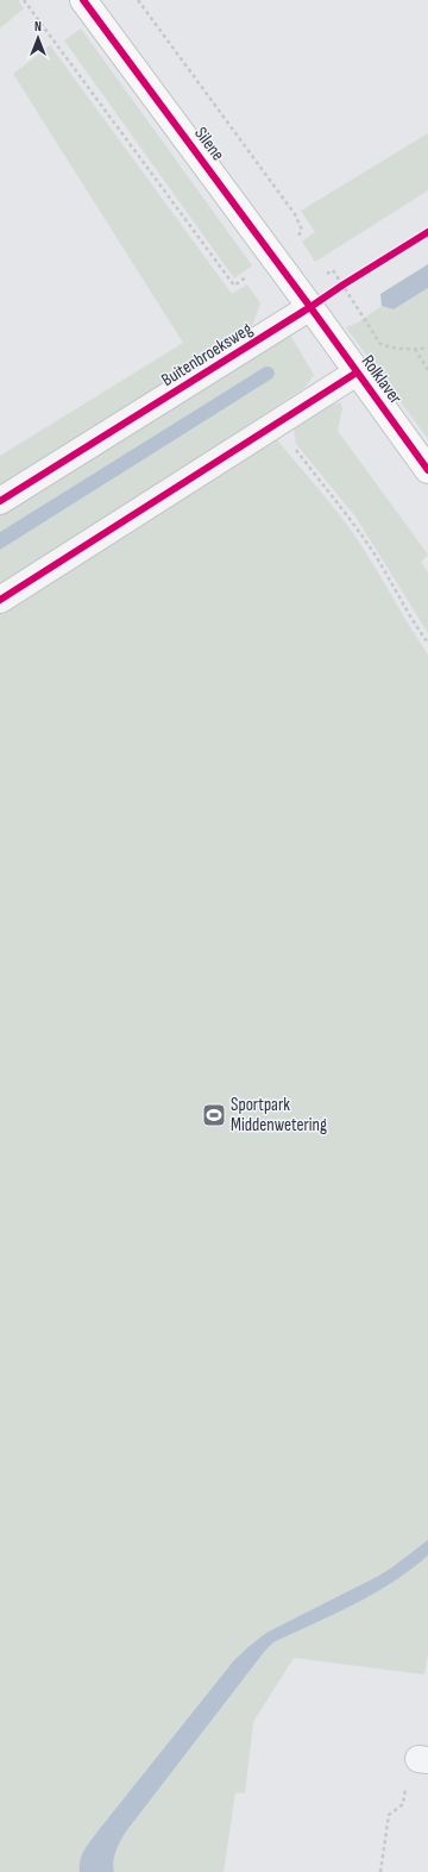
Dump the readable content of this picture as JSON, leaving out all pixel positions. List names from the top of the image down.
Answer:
{
  "streets": {
    "street": ["Silene", "Buitenbroeksweg", "Rolklaver"]
  },
  "crossings": [
    ["Silene", "Buitenbroeksweg"],
    ["Silene", "Rolklaver"],
    ["Buitenbroeksweg", "Rolklaver"]
  ],
  "places": {
    "sports": ["Sportpark Middenwetering"]
  },
  "north": "top"
}
